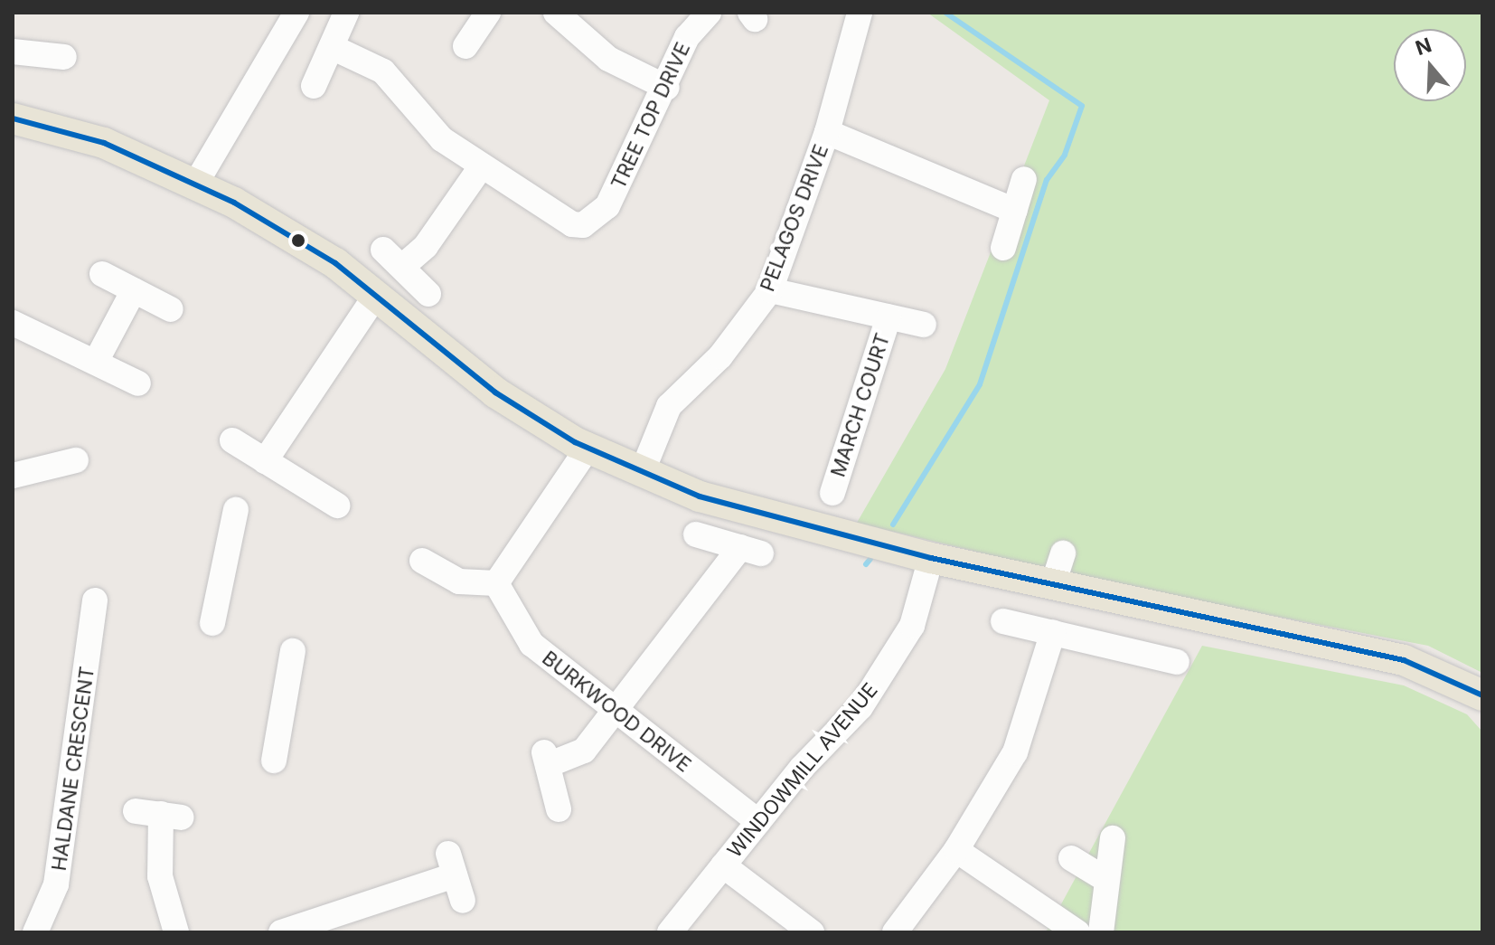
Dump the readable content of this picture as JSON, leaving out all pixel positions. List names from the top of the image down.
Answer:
{
  "streets": {
    "street": [
      "TREE TOP DRIVE",
      "PELAGOS DRIVE",
      "MARCH COURT",
      "BURKWOOD DRIVE",
      "HALDANE CRESCENT",
      "WINDOWMILL AVENUE"
    ]
  },
  "crossings": [
    ["PELAGOS DRIVE", "MARCH COURT"],
    ["BURKWOOD DRIVE", "WINDOWMILL AVENUE"]
  ],
  "north": "top"
}
